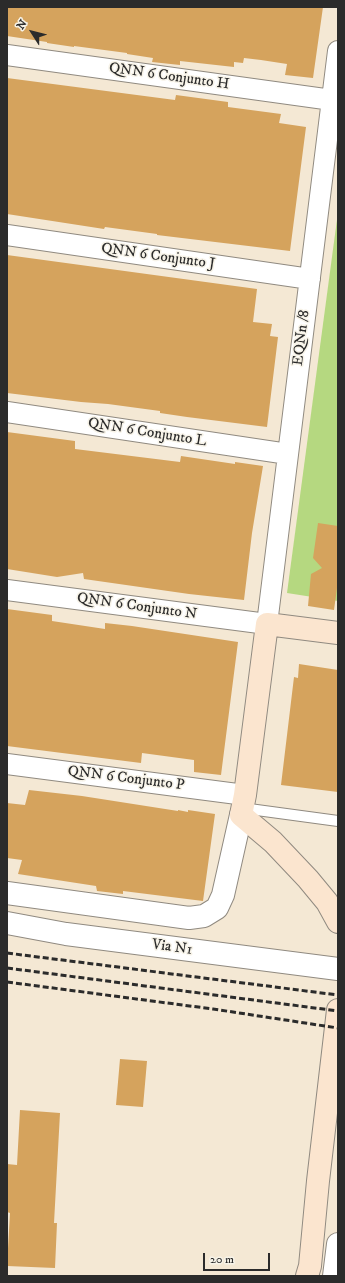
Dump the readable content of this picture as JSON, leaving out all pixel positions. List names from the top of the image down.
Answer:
{
  "streets": {
    "street": [
      "QNN 6 Conjunto H",
      "QNN 6 Conjunto J",
      "EQNn /8",
      "QNN 6 Conjunto L",
      "QNN 6 Conjunto N",
      "QNN 6 Conjunto P",
      "Via N1"
    ]
  },
  "crossings": [
    ["QNN 6 Conjunto H", "EQNn /8"],
    ["QNN 6 Conjunto J", "EQNn /8"],
    ["EQNn /8", "QNN 6 Conjunto L"],
    ["EQNn /8", "QNN 6 Conjunto N"]
  ],
  "scale_bar": "20 m",
  "north": "top left"
}
